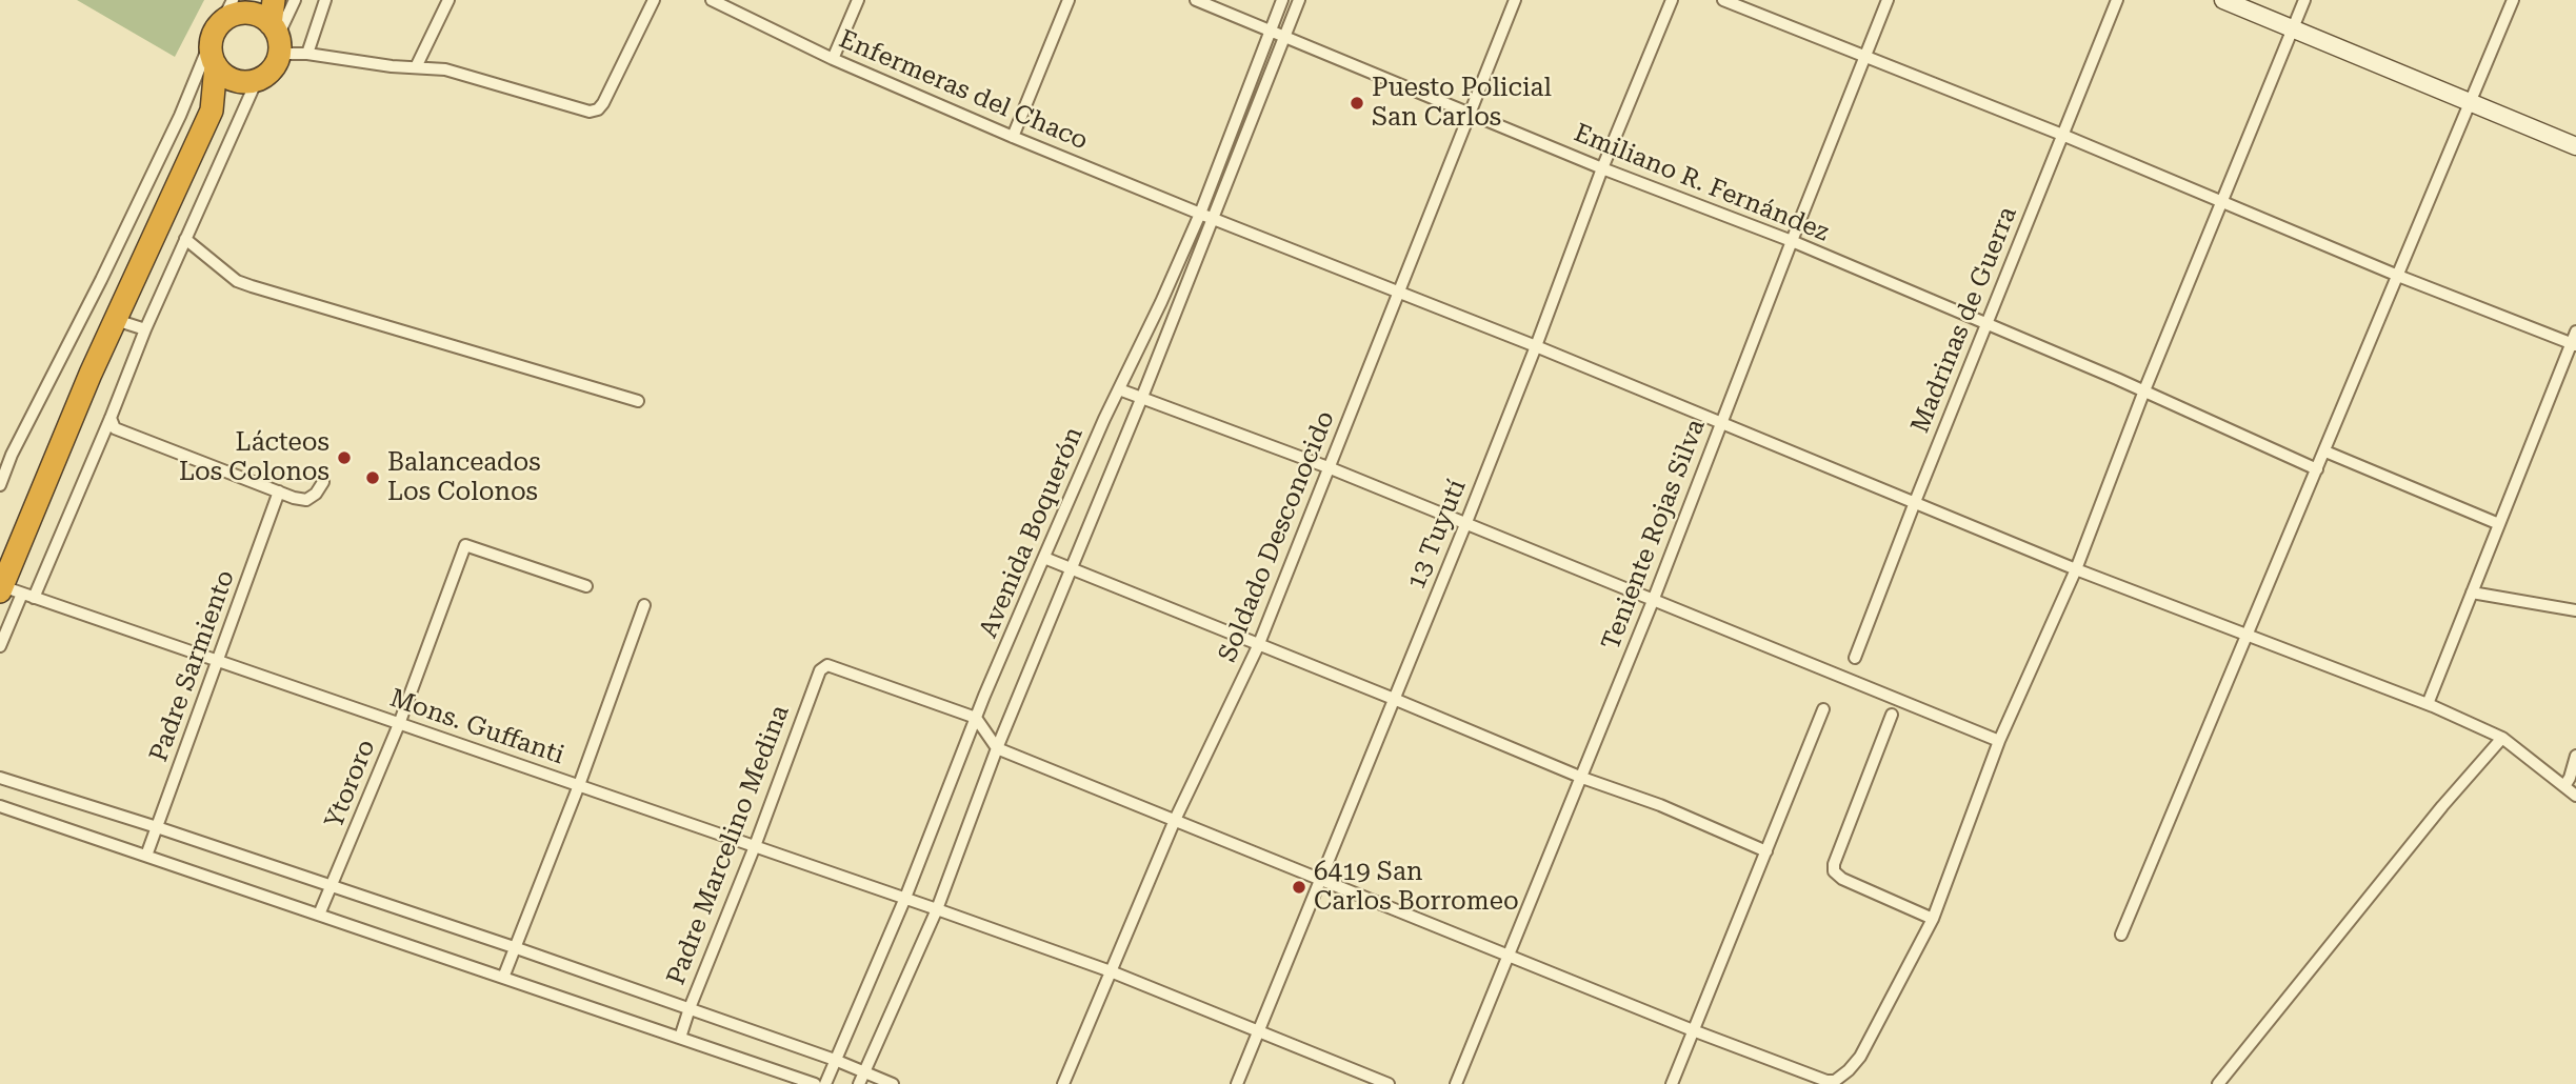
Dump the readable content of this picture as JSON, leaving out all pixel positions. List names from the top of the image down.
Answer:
{
  "streets": {
    "street": [
      "Enfermeras del Chaco",
      "Emiliano R. Fernández",
      "Madrinas de Guerra",
      "Avenida Boquerón",
      "13 Tuyutí",
      "Teniente Rojas Silva",
      "Soldado Desconocido",
      "Padre Sarmiento",
      "Mons. Guffanti",
      "Ytororo",
      "Padre Marcelino Medina"
    ]
  },
  "crossings": [
    ["Enfermeras del Chaco", "Madrinas de Guerra"],
    ["Enfermeras del Chaco", "Avenida Boquerón"],
    ["Enfermeras del Chaco", "13 Tuyutí"],
    ["Enfermeras del Chaco", "Teniente Rojas Silva"],
    ["Enfermeras del Chaco", "Soldado Desconocido"],
    ["Emiliano R. Fernández", "Madrinas de Guerra"],
    ["Emiliano R. Fernández", "Avenida Boquerón"],
    ["Emiliano R. Fernández", "13 Tuyutí"],
    ["Emiliano R. Fernández", "Teniente Rojas Silva"],
    ["Emiliano R. Fernández", "Soldado Desconocido"],
    ["Avenida Boquerón", "Mons. Guffanti"],
    ["Avenida Boquerón", "Padre Marcelino Medina"],
    ["13 Tuyutí", "Mons. Guffanti"],
    ["Soldado Desconocido", "Mons. Guffanti"],
    ["Padre Sarmiento", "Mons. Guffanti"],
    ["Mons. Guffanti", "Ytororo"],
    ["Mons. Guffanti", "Padre Marcelino Medina"]
  ],
  "places": [
    "Puesto Policial San Carlos",
    "Lácteos Los Colonos",
    "Balanceados Los Colonos",
    "6419 San Carlos Borromeo"
  ]
}
